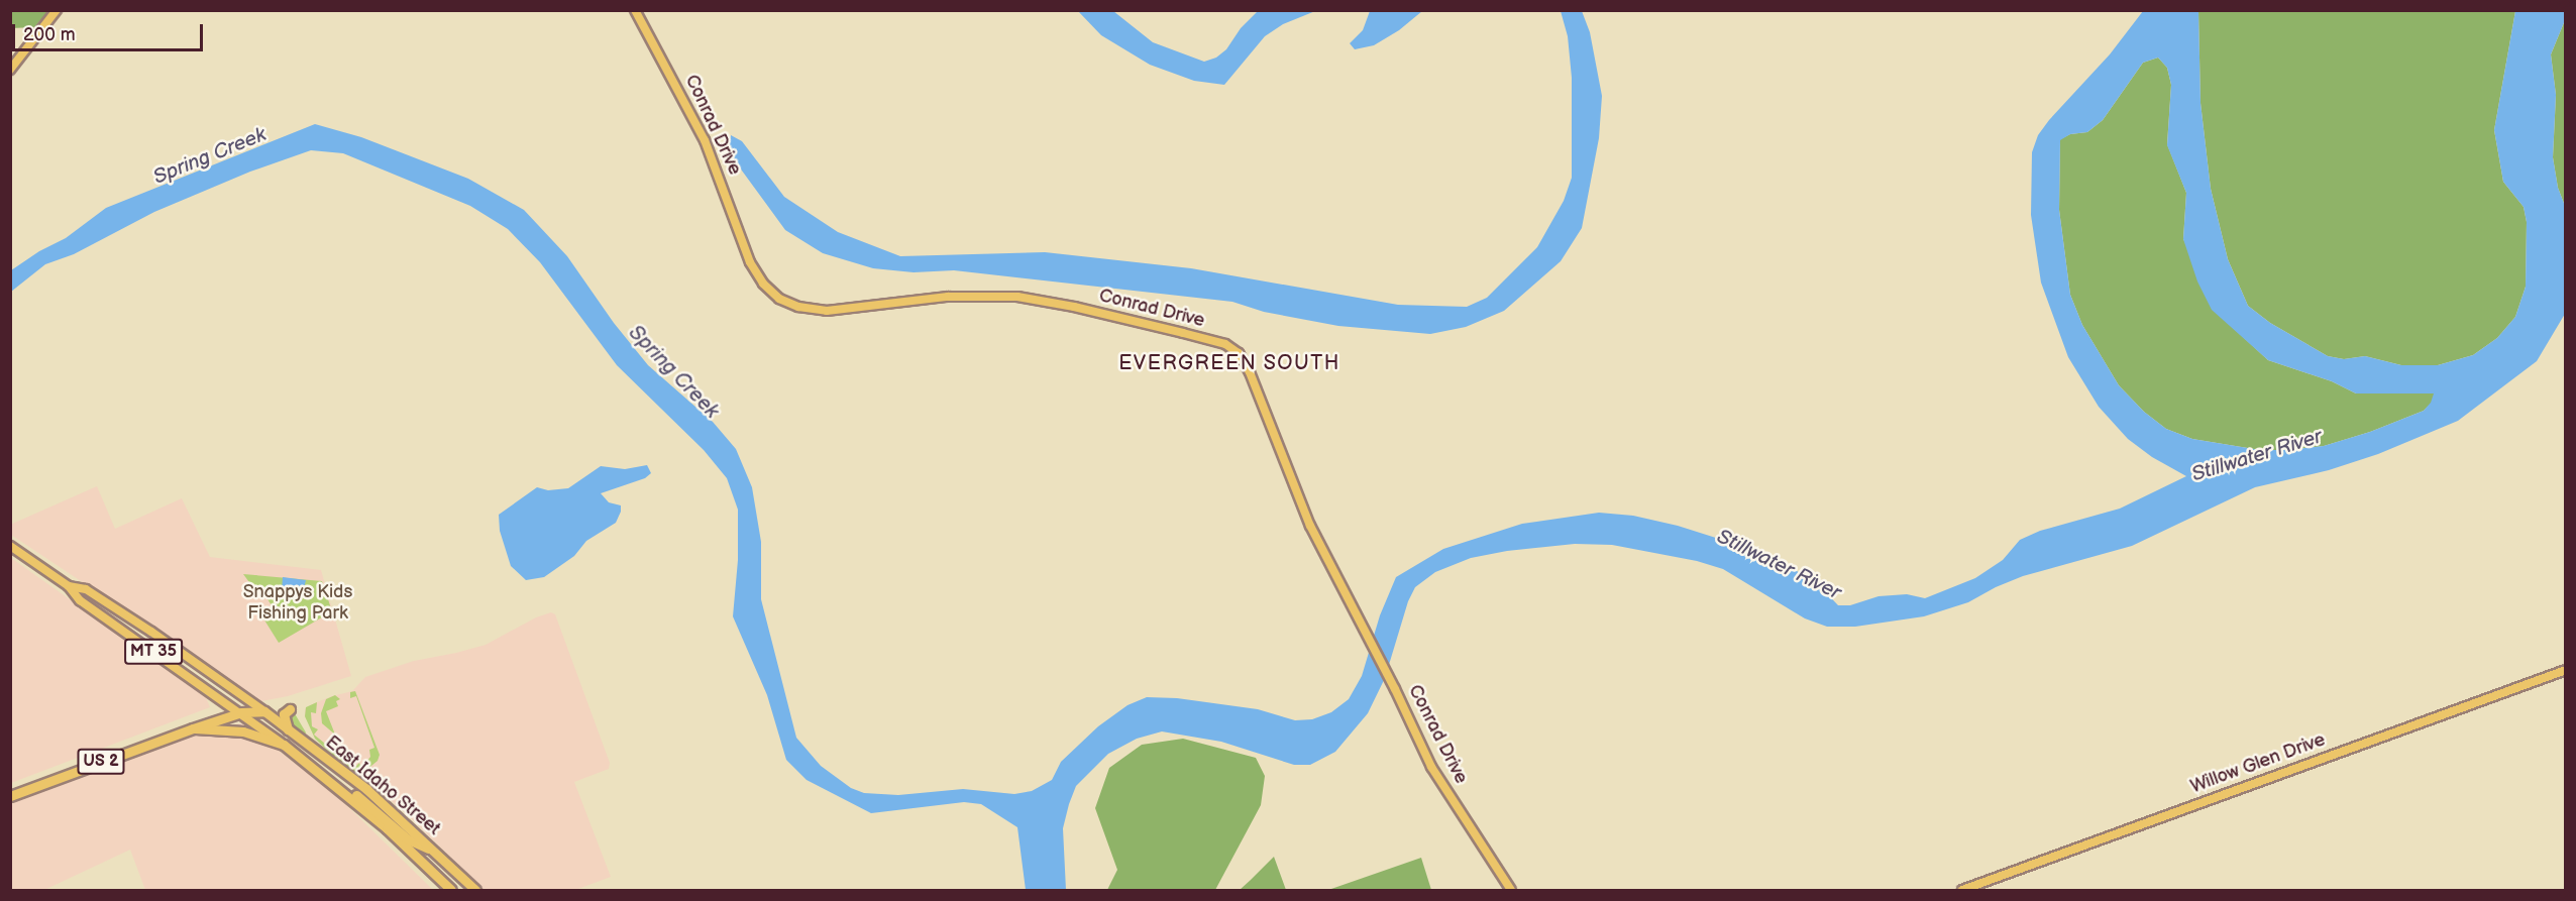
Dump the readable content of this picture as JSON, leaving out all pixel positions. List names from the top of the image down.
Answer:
{
  "streets": {
    "highway": ["US 2", "East Idaho Street"],
    "main road": ["Conrad Drive", "MT 35", "Willow Glen Drive"]
  },
  "crossings": [
    ["MT 35", "US 2"],
    ["MT 35", "East Idaho Street"],
    ["US 2", "East Idaho Street"]
  ],
  "districts": ["EVERGREEN SOUTH"],
  "water": ["Spring Creek", "Stillwater River"],
  "parks": ["Snappys Kids Fishing Park"],
  "scale_bar": "200 m"
}
